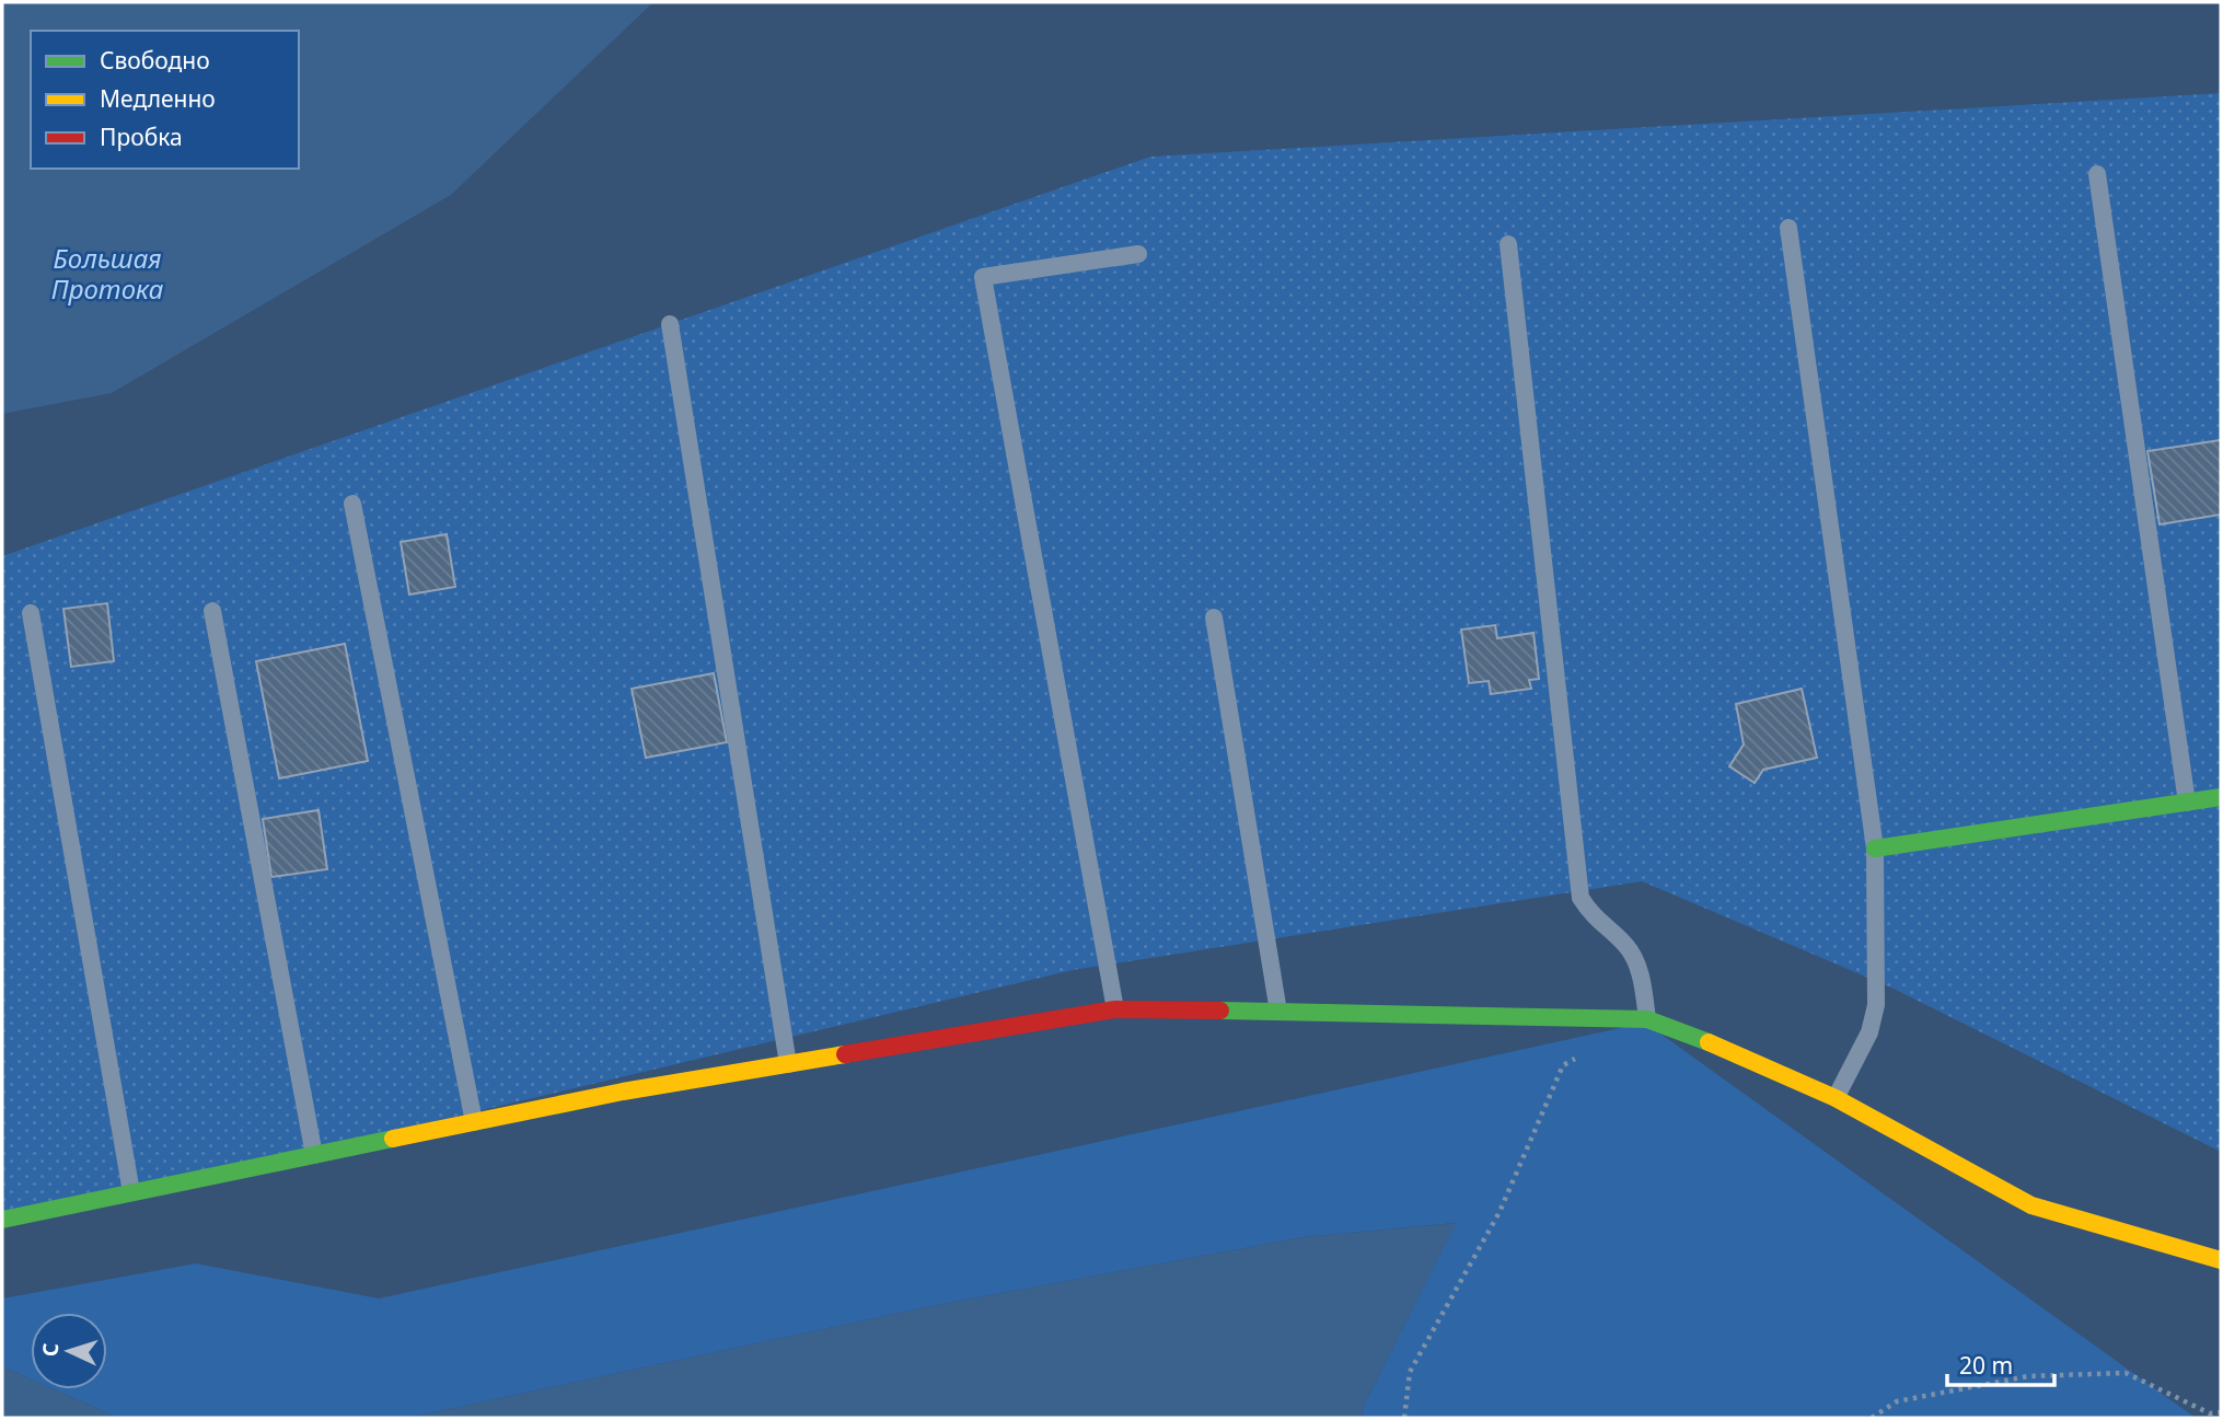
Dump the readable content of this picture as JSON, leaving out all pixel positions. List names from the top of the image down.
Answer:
{
  "water": ["Большая Протока"],
  "legend": ["Свободно", "Медленно", "Пробка"],
  "scale_bar": "20 m",
  "north": "left"
}
